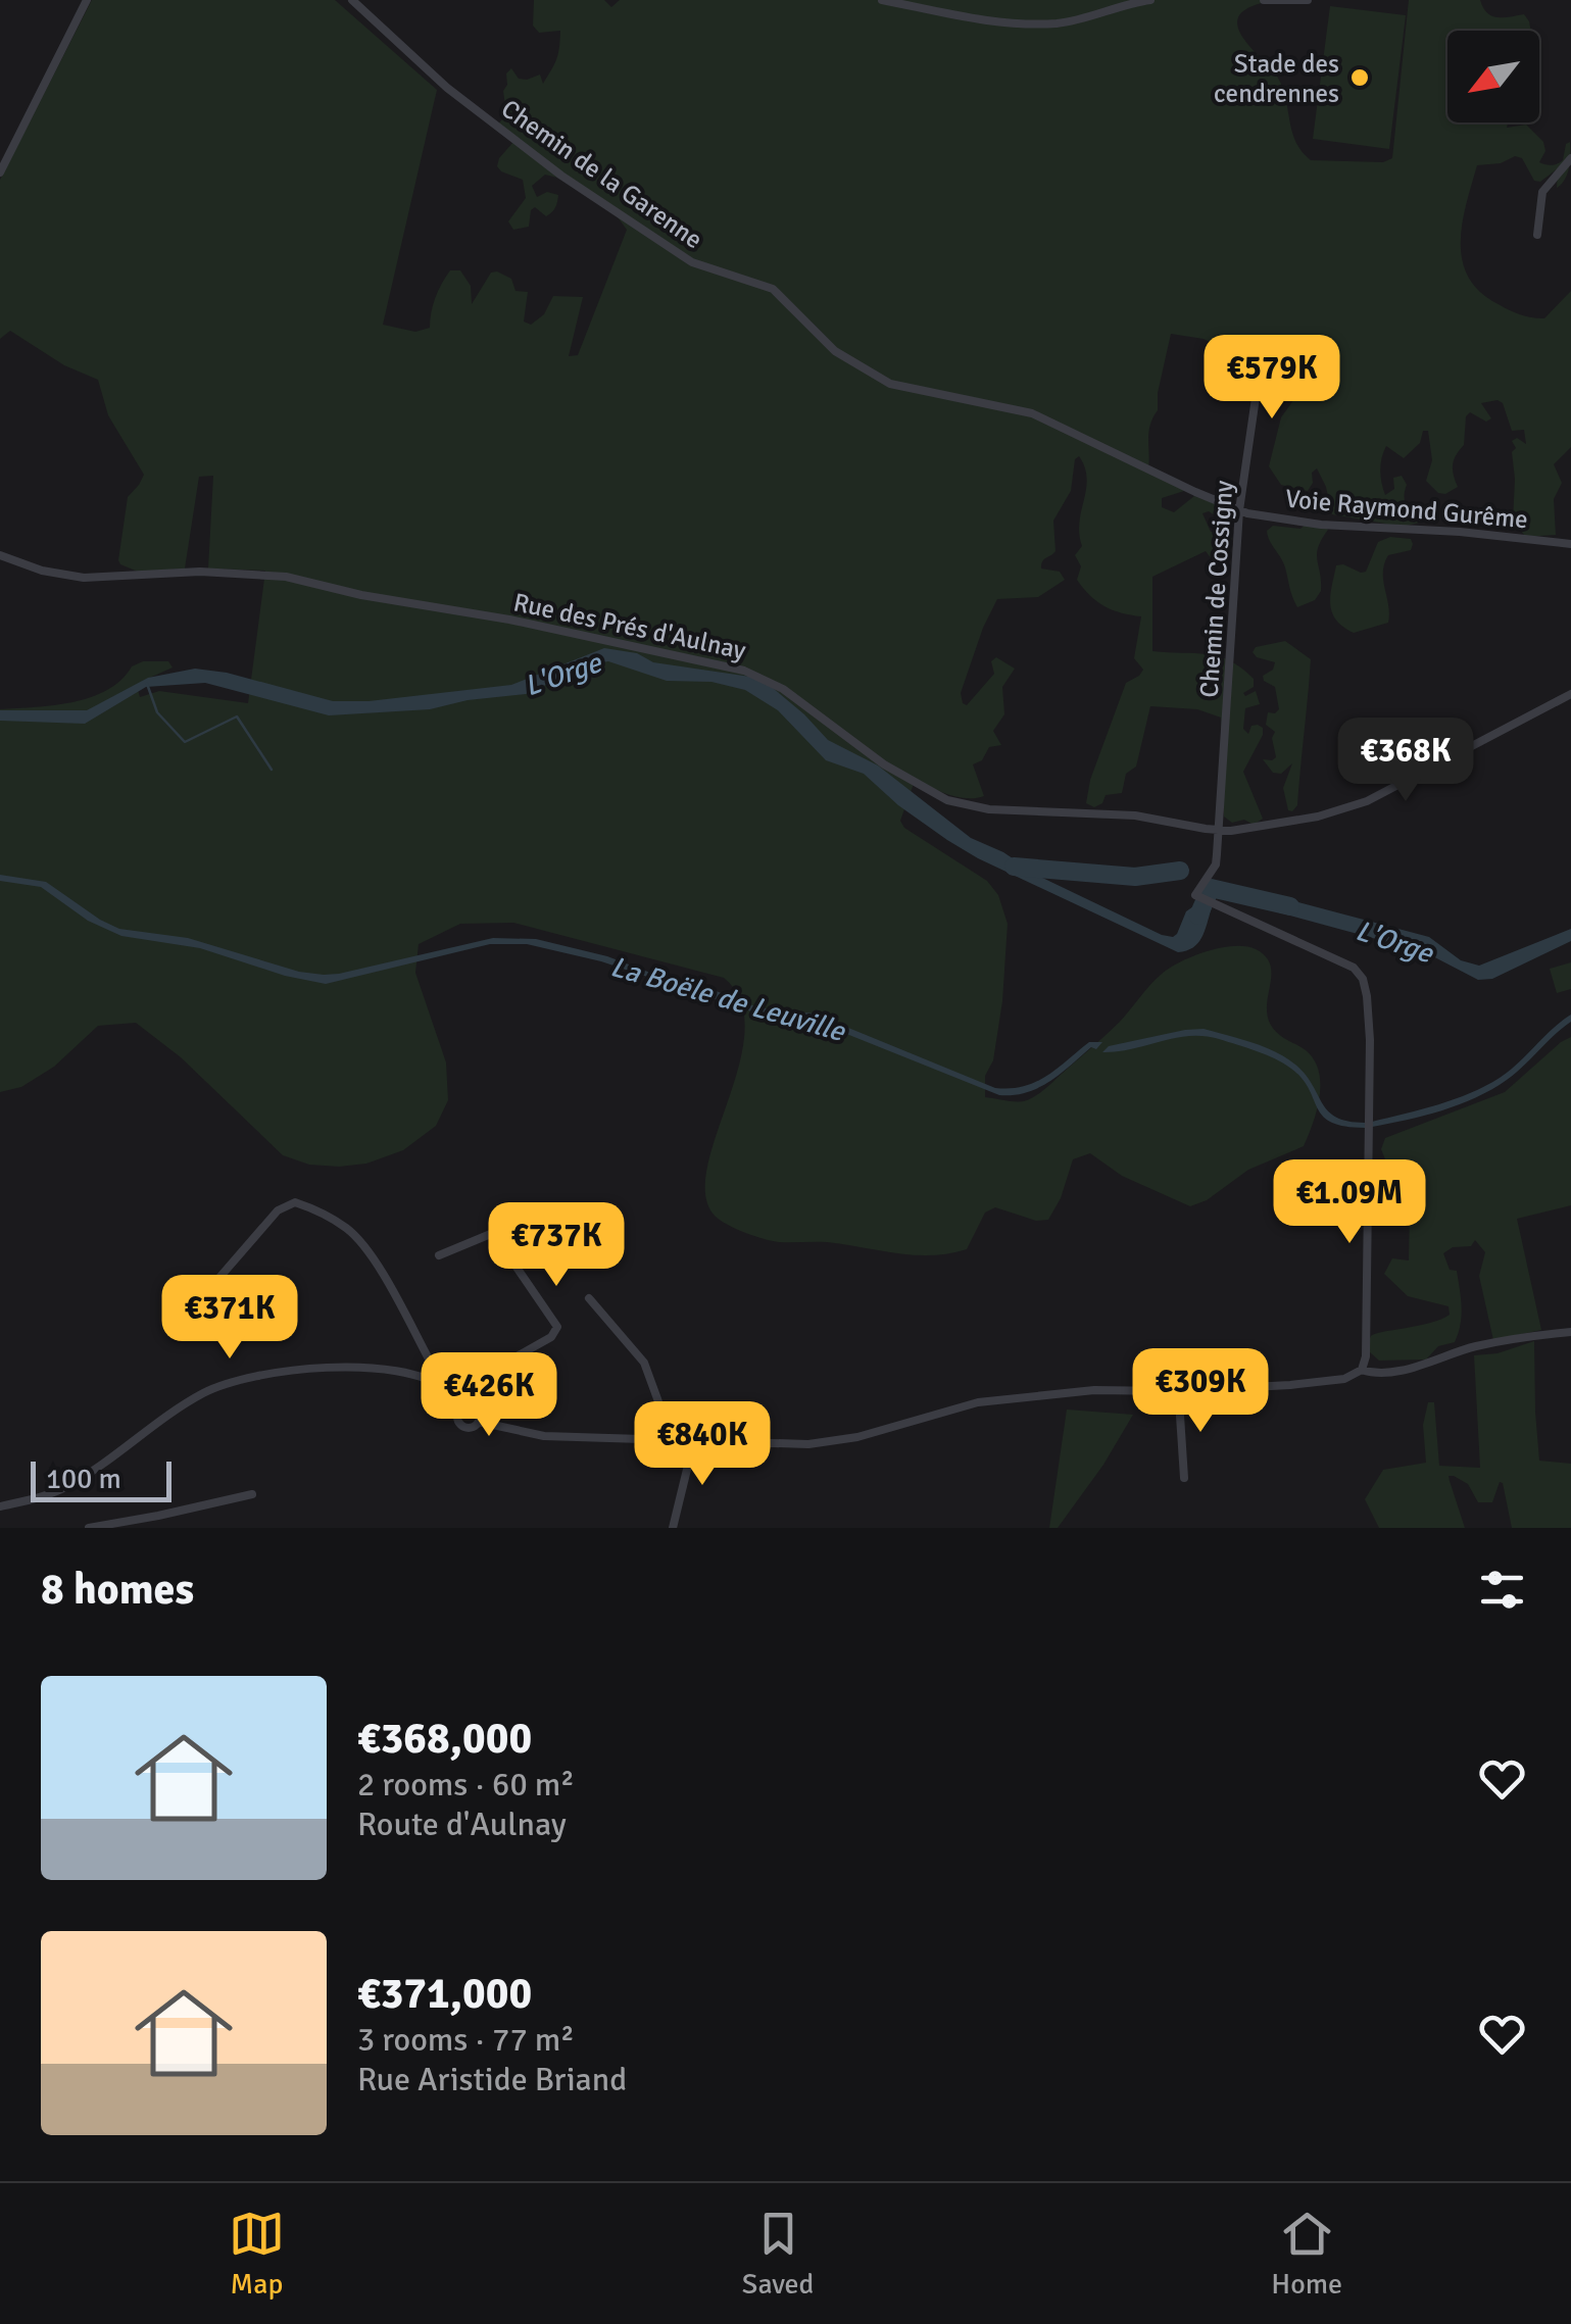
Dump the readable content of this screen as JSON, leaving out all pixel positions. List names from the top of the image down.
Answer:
{
  "streets": {
    "street": [
      "Chemin de la Garenne",
      "Voie Raymond Gurême",
      "Chemin de Cossigny",
      "Rue des Prés d'Aulnay"
    ]
  },
  "crossings": [
    ["Chemin de la Garenne", "Voie Raymond Gurême"],
    ["Chemin de la Garenne", "Chemin de Cossigny"],
    ["Voie Raymond Gurême", "Chemin de Cossigny"],
    ["Chemin de Cossigny", "Rue des Prés d'Aulnay"]
  ],
  "water": ["L'Orge", "La Boële de Leuville"],
  "places": ["Stade des cendrennes"],
  "scale_bar": "100 m",
  "north": "bottom left",
  "page": {
    "price": [
      "€579K",
      "€368K",
      "€1.09M",
      "€737K",
      "€371K",
      "€309K",
      "€426K",
      "€840K"
    ],
    "scale": "100 m",
    "heading": "8 homes",
    "list": [
      {
        "name": "€368,000",
        "note": "2 rooms · 60 m² · Route d'Aulnay"
      },
      {
        "name": "€371,000",
        "note": "3 rooms · 77 m² · Rue Aristide Briand"
      }
    ],
    "tabs": ["Map", "Saved", "Home"]
  }
}
